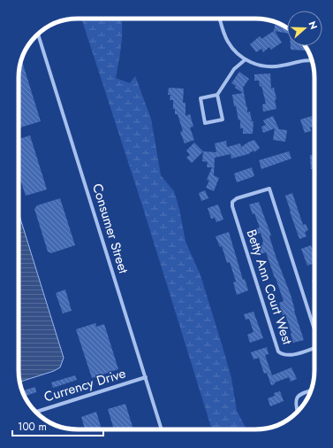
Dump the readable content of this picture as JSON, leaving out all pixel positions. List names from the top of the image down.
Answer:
{
  "streets": {
    "street": ["Consumer Street", "Betty Ann Court West", "Currency Drive"]
  },
  "crossings": [
    ["Consumer Street", "Currency Drive"]
  ],
  "scale_bar": "100 m",
  "north": "right"
}
